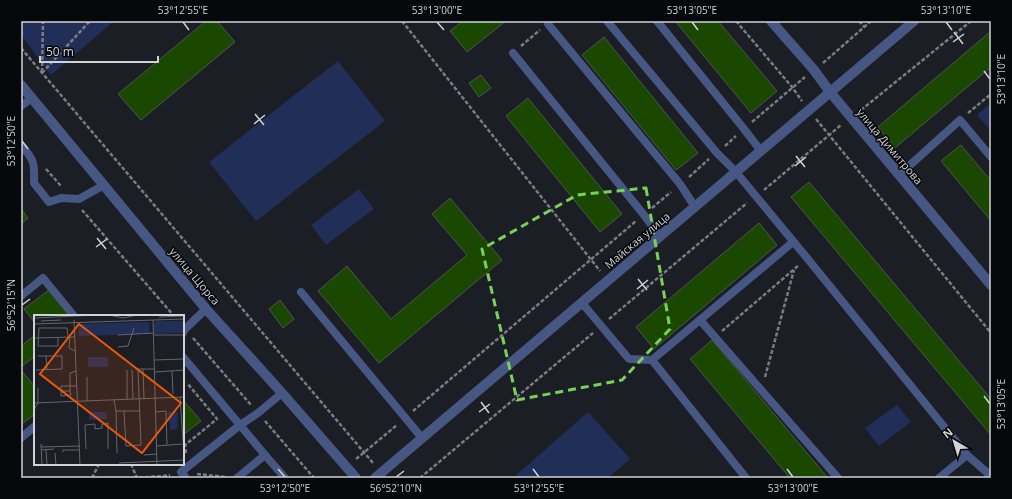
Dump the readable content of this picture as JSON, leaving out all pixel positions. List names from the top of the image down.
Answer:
{
  "streets": {
    "street": ["улица Димитрова", "Майская улица", "улица Щорса"]
  },
  "crossings": [
    ["улица Димитрова", "Майская улица"]
  ],
  "scale_bar": "50 m",
  "north": "top left",
  "coordinates": [
    "53°12'55\"E",
    "53°13'00\"E",
    "53°13'05\"E",
    "53°13'10\"E",
    "53°12'50\"E",
    "56°52'15\"N",
    "56°52'10\"N"
  ]
}
